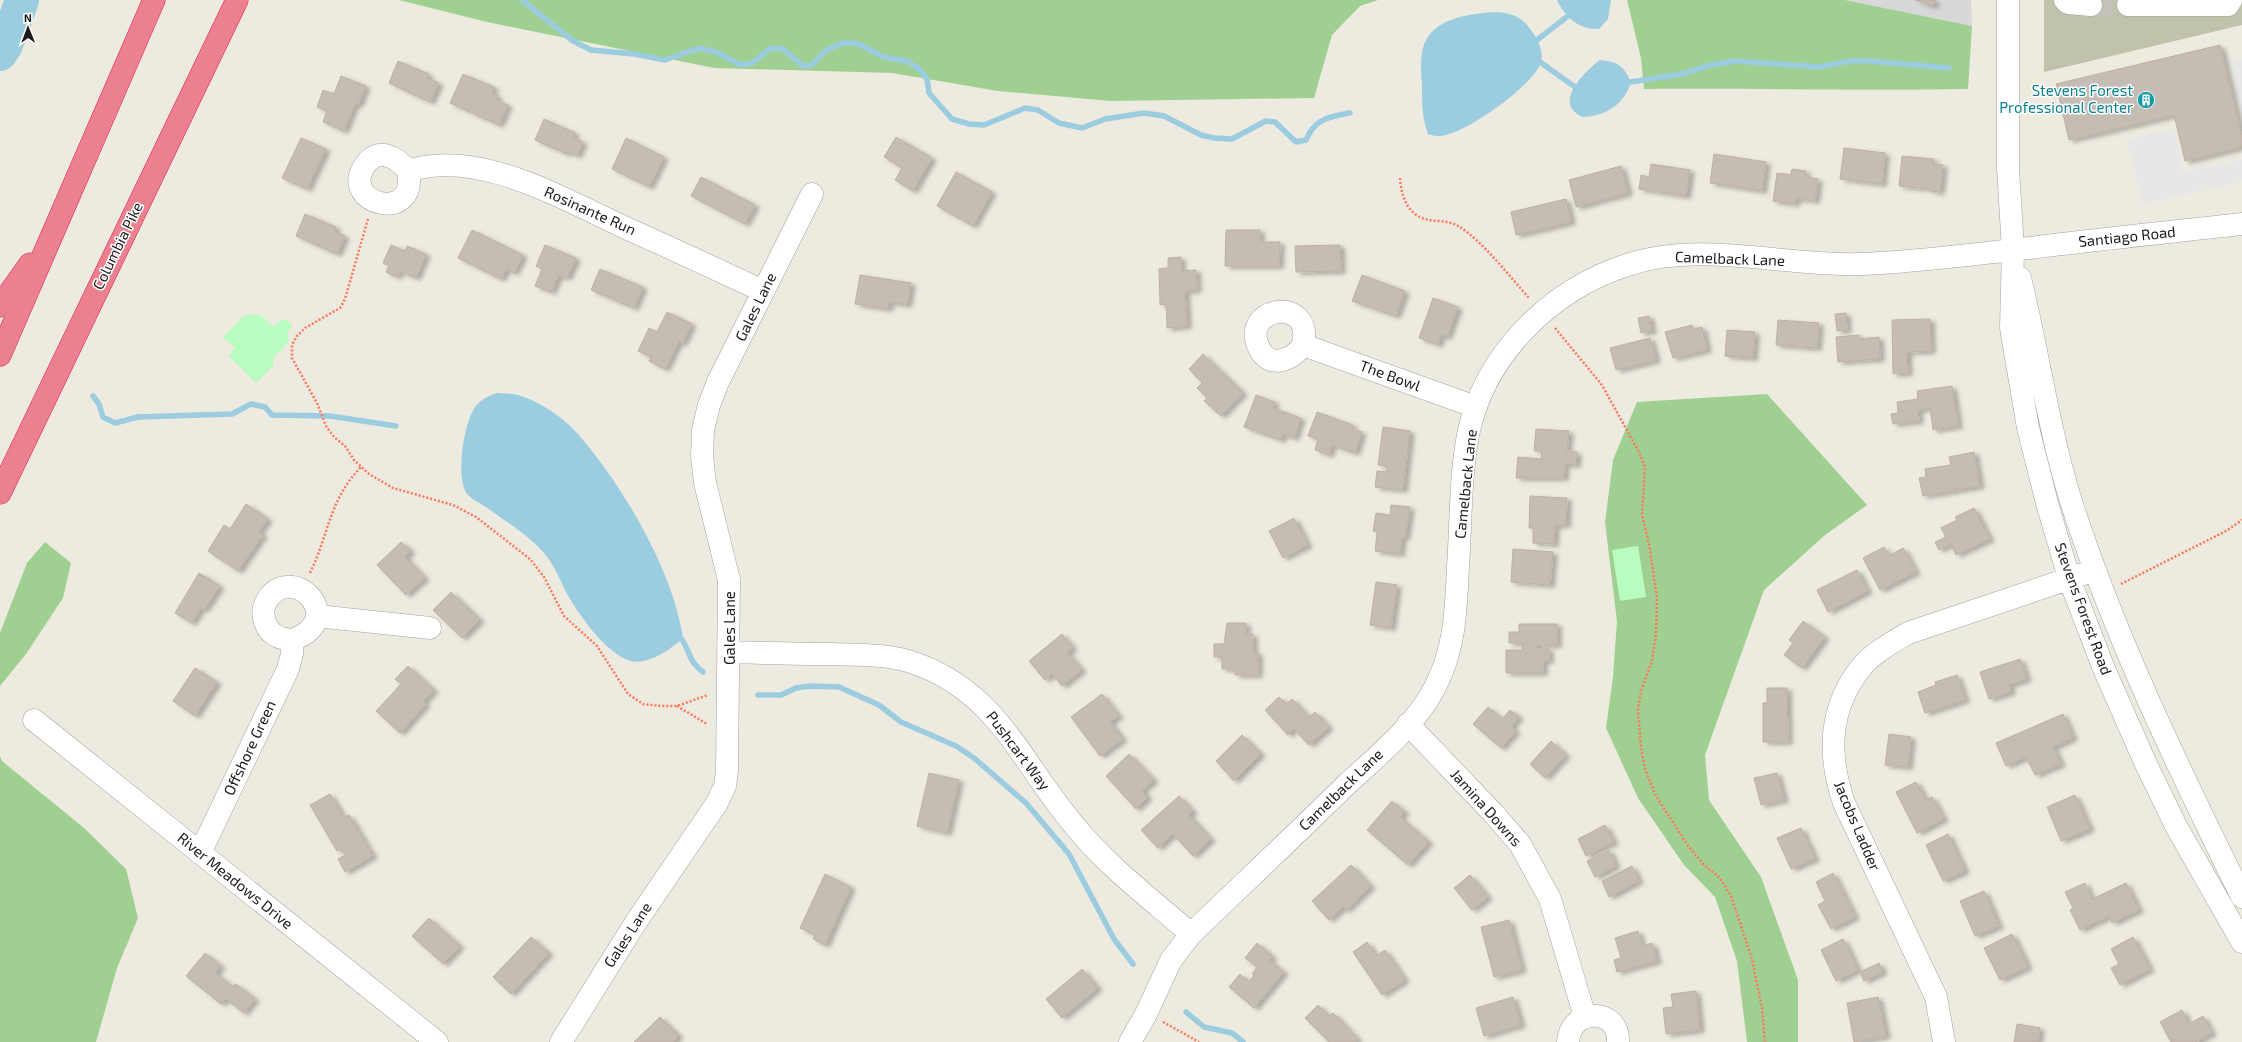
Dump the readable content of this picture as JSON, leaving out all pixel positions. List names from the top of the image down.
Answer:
{
  "streets": {
    "highway": ["Columbia Pike"],
    "street": [
      "Rosinante Run",
      "Santiago Road",
      "Camelback Lane",
      "Gales Lane",
      "The Bowl",
      "Stevens Forest Road",
      "Offshore Green",
      "Pushcart Way",
      "Jamina Downs",
      "Jacobs Ladder",
      "River Meadows Drive"
    ]
  },
  "crossings": [
    ["Rosinante Run", "Gales Lane"],
    ["Santiago Road", "Camelback Lane"],
    ["Santiago Road", "Stevens Forest Road"],
    ["Camelback Lane", "The Bowl"],
    ["Camelback Lane", "Stevens Forest Road"],
    ["Camelback Lane", "Pushcart Way"],
    ["Camelback Lane", "Jamina Downs"],
    ["Gales Lane", "Pushcart Way"],
    ["Stevens Forest Road", "Jacobs Ladder"],
    ["Offshore Green", "River Meadows Drive"]
  ],
  "places": {
    "building": ["Stevens Forest Professional Center"]
  },
  "north": "top"
}
